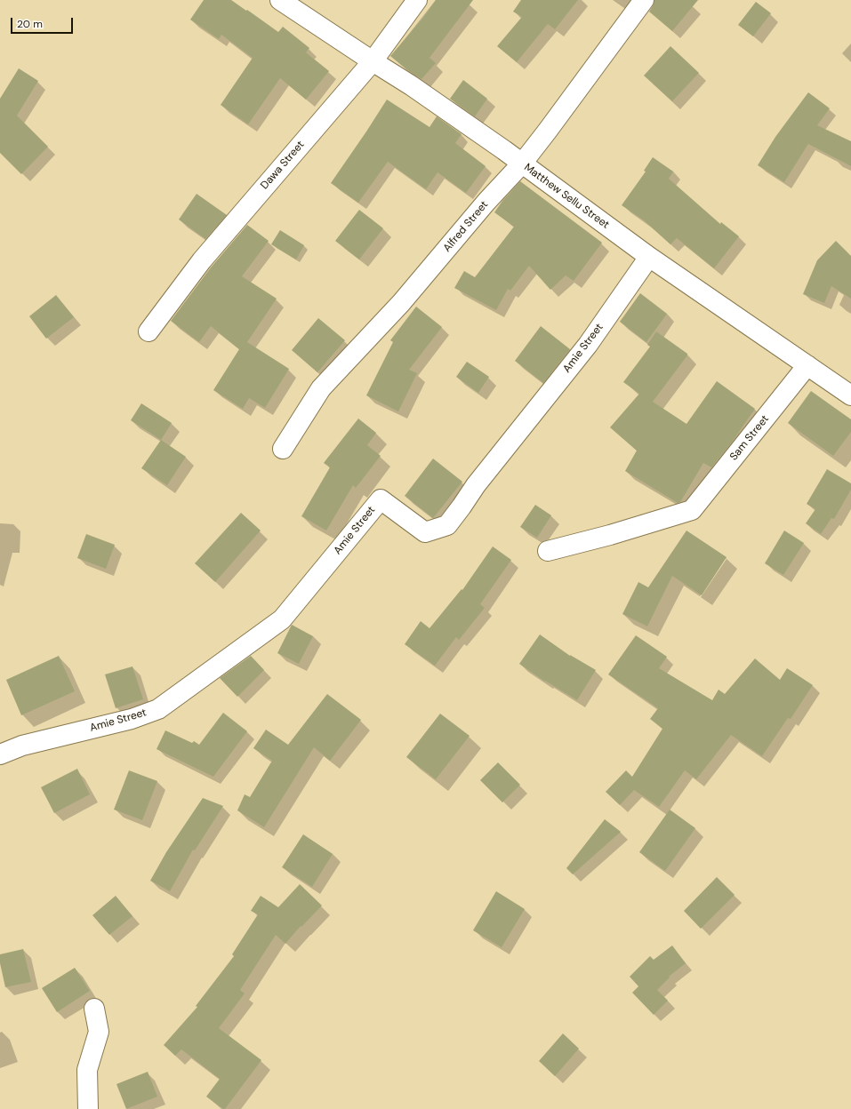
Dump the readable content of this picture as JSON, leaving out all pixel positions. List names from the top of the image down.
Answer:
{
  "streets": {
    "street": [
      "Dawa Street",
      "Matthew Sellu Street",
      "Alfred Street",
      "Amie Street",
      "Sam Street"
    ]
  },
  "crossings": [
    ["Dawa Street", "Matthew Sellu Street"],
    ["Matthew Sellu Street", "Alfred Street"],
    ["Matthew Sellu Street", "Amie Street"],
    ["Matthew Sellu Street", "Sam Street"]
  ],
  "scale_bar": "20 m"
}
